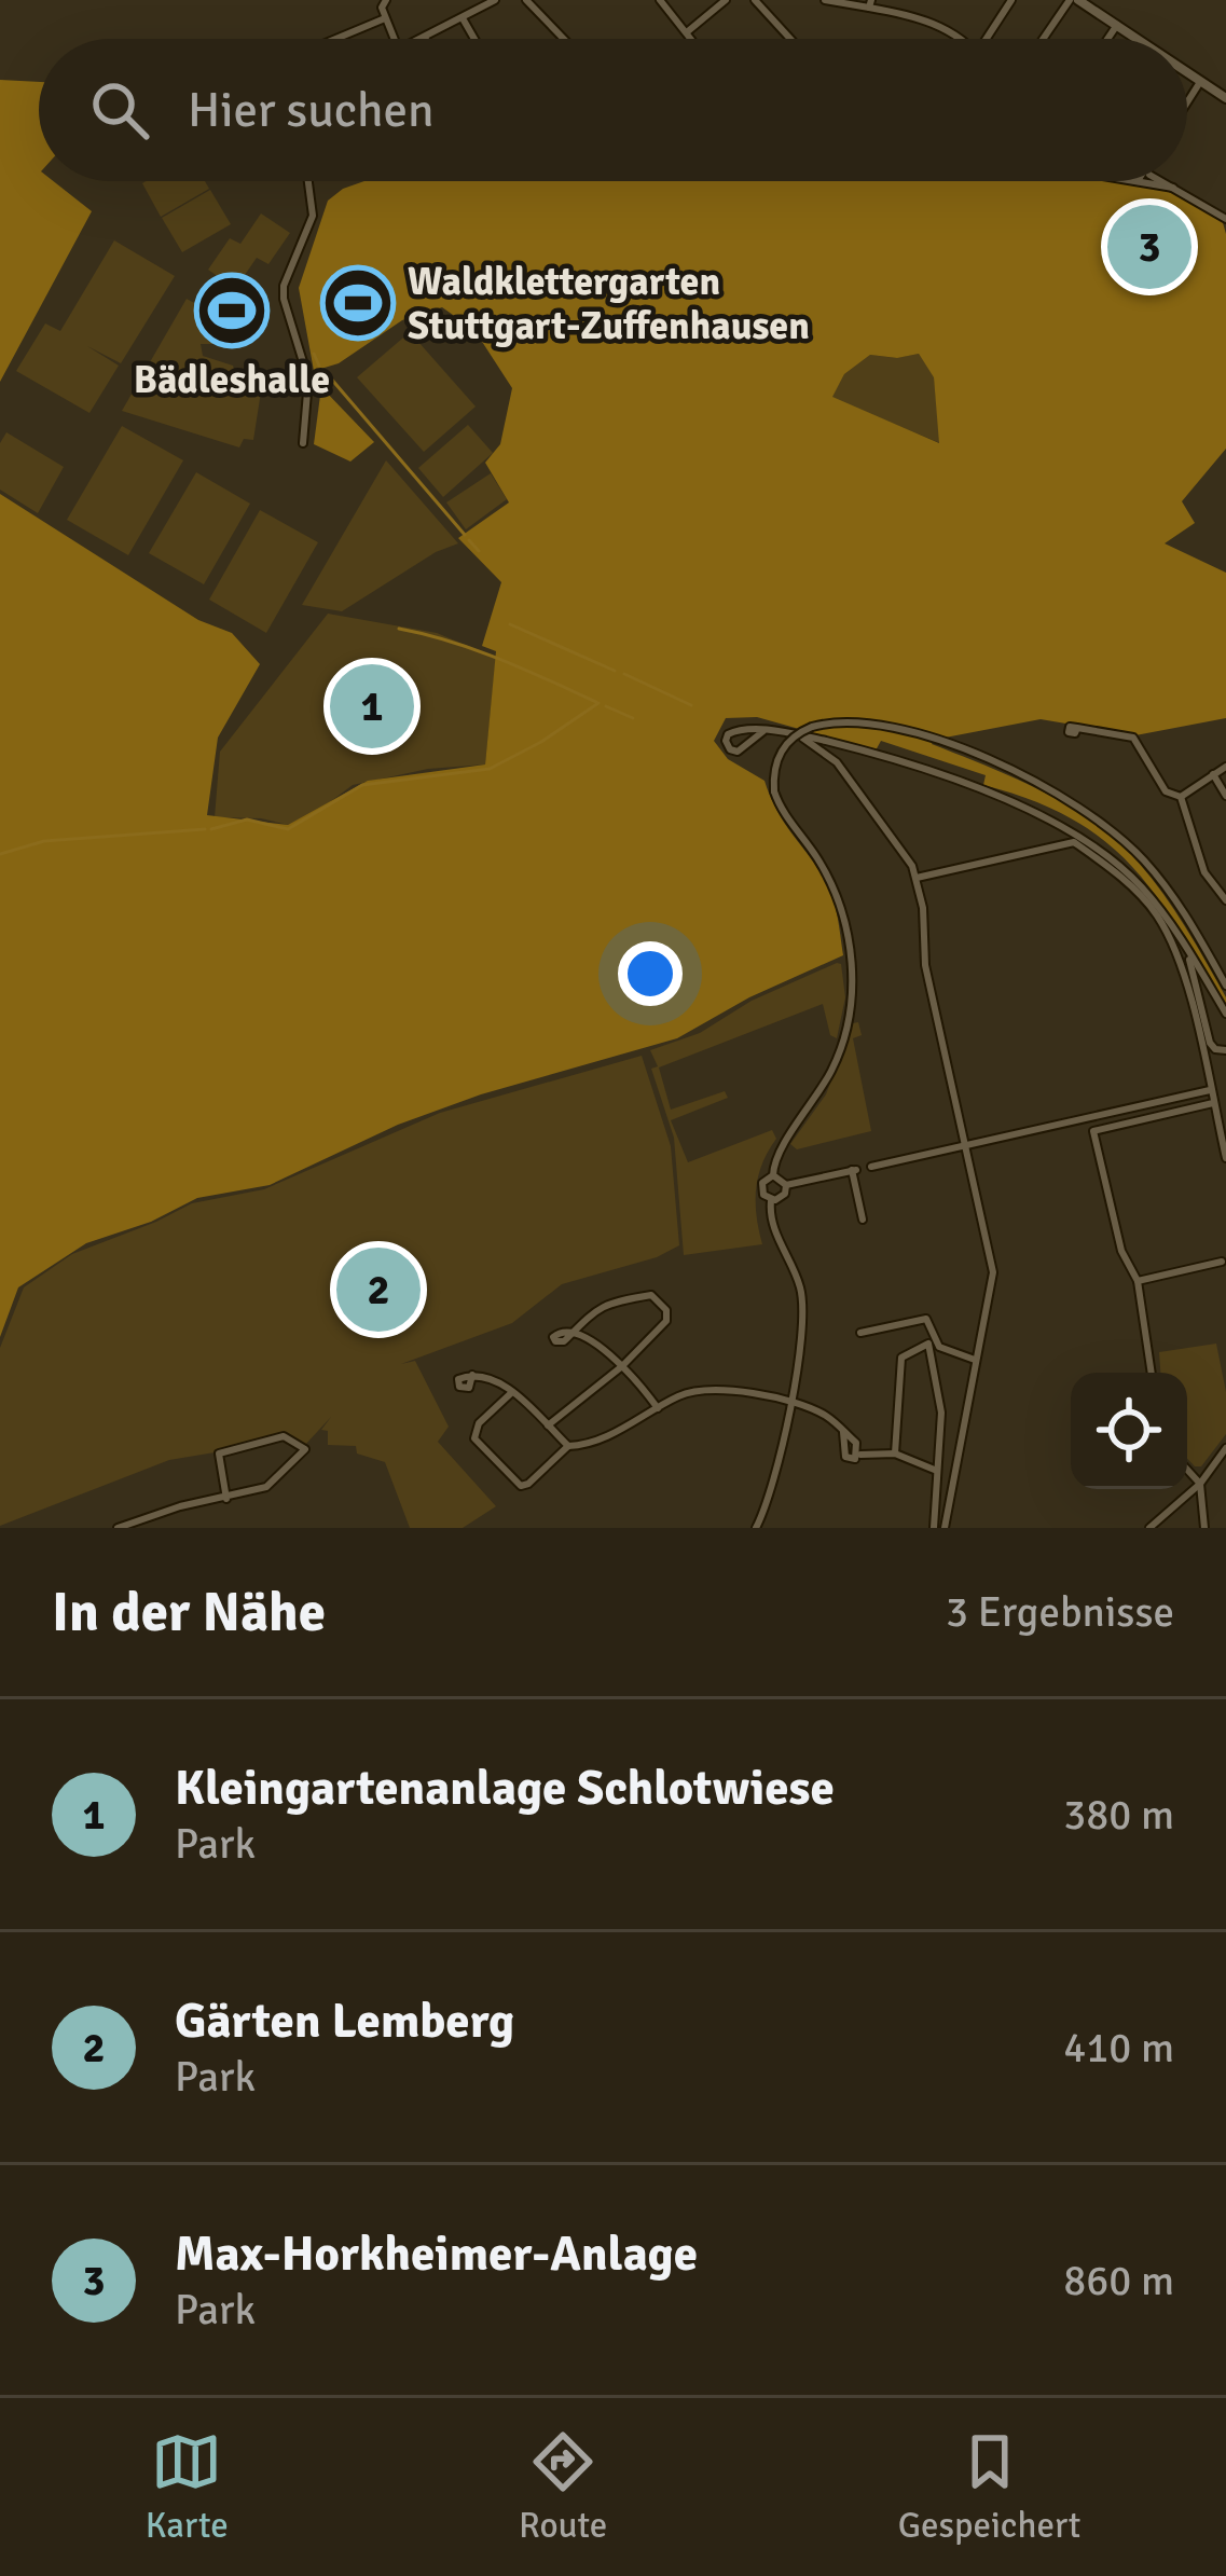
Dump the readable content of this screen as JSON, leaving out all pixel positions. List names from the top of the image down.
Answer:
{
  "places": {
    "sports": ["Waldklettergarten Stuttgart-Zuffenhausen", "Bädleshalle"]
  },
  "page": {
    "search": "Hier suchen",
    "pins": ["3", "1", "2"],
    "heading": ["In der Nähe", "3 Ergebnisse"],
    "list": [
      {
        "mark": "1",
        "name": "Kleingartenanlage Schlotwiese",
        "note": "Park",
        "value": "380 m"
      },
      {
        "mark": "2",
        "name": "Gärten Lemberg",
        "note": "Park",
        "value": "410 m"
      },
      {
        "mark": "3",
        "name": "Max-Horkheimer-Anlage",
        "note": "Park",
        "value": "860 m"
      }
    ],
    "nav": ["Karte", "Route", "Gespeichert"]
  }
}
